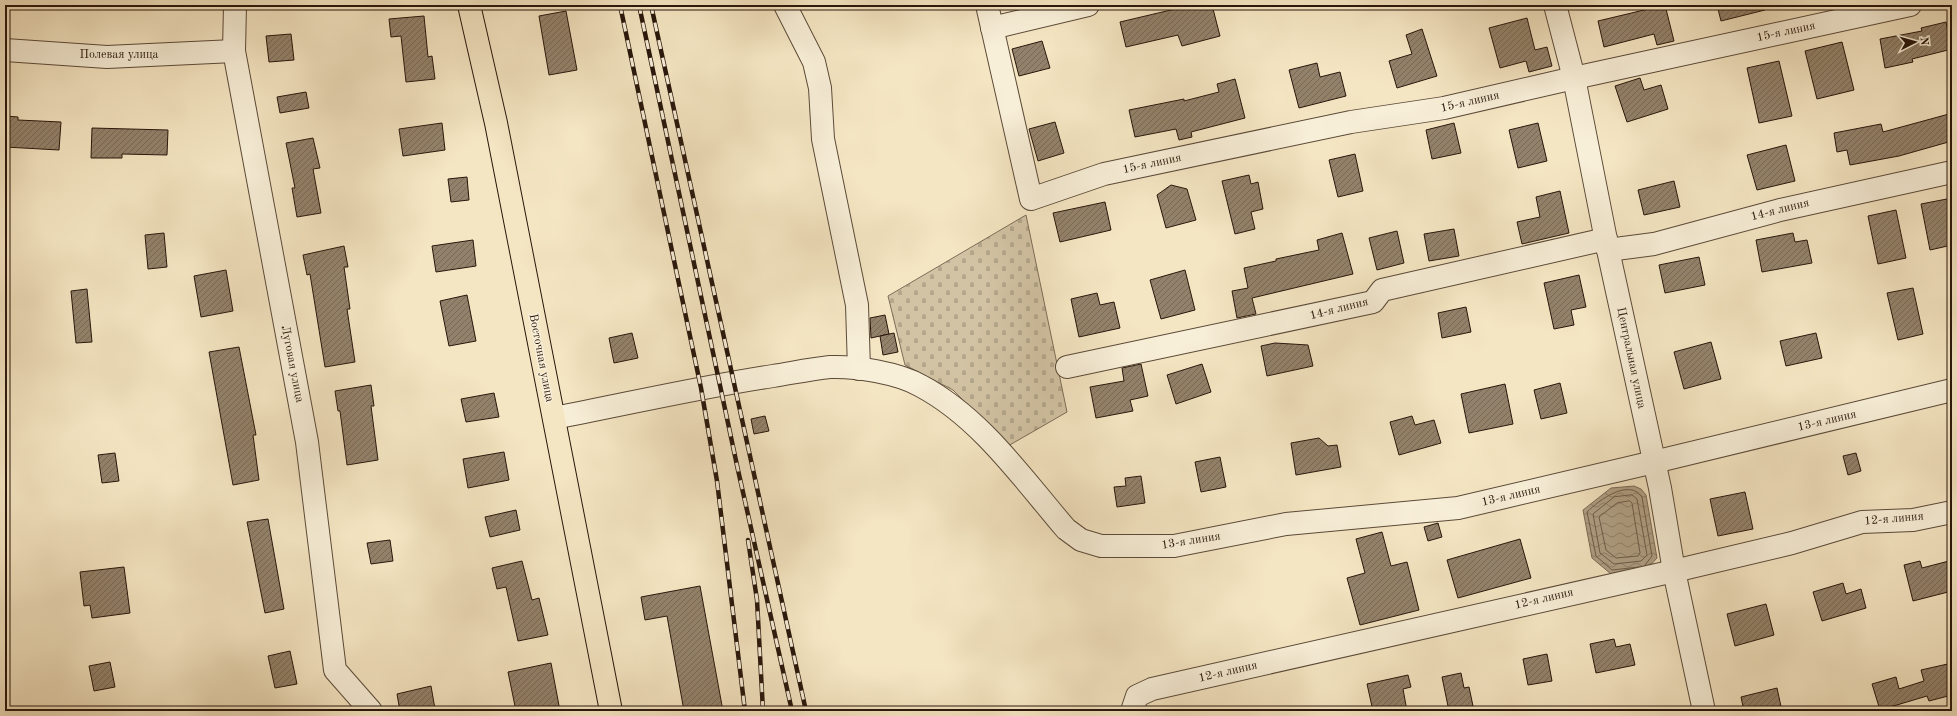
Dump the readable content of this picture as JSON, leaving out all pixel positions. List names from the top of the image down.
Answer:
{
  "streets": {
    "main road": ["Восточная улица"],
    "street": [
      "15-я линия",
      "Полевая улица",
      "14-я линия",
      "Центральная улица",
      "Луговая улица",
      "13-я линия",
      "12-я линия"
    ]
  },
  "crossings": [
    ["15-я линия", "Центральная улица"],
    ["Полевая улица", "Луговая улица"],
    ["14-я линия", "Центральная улица"],
    ["Восточная улица", "13-я линия"],
    ["Центральная улица", "13-я линия"],
    ["Центральная улица", "12-я линия"]
  ],
  "north": "right"
}
